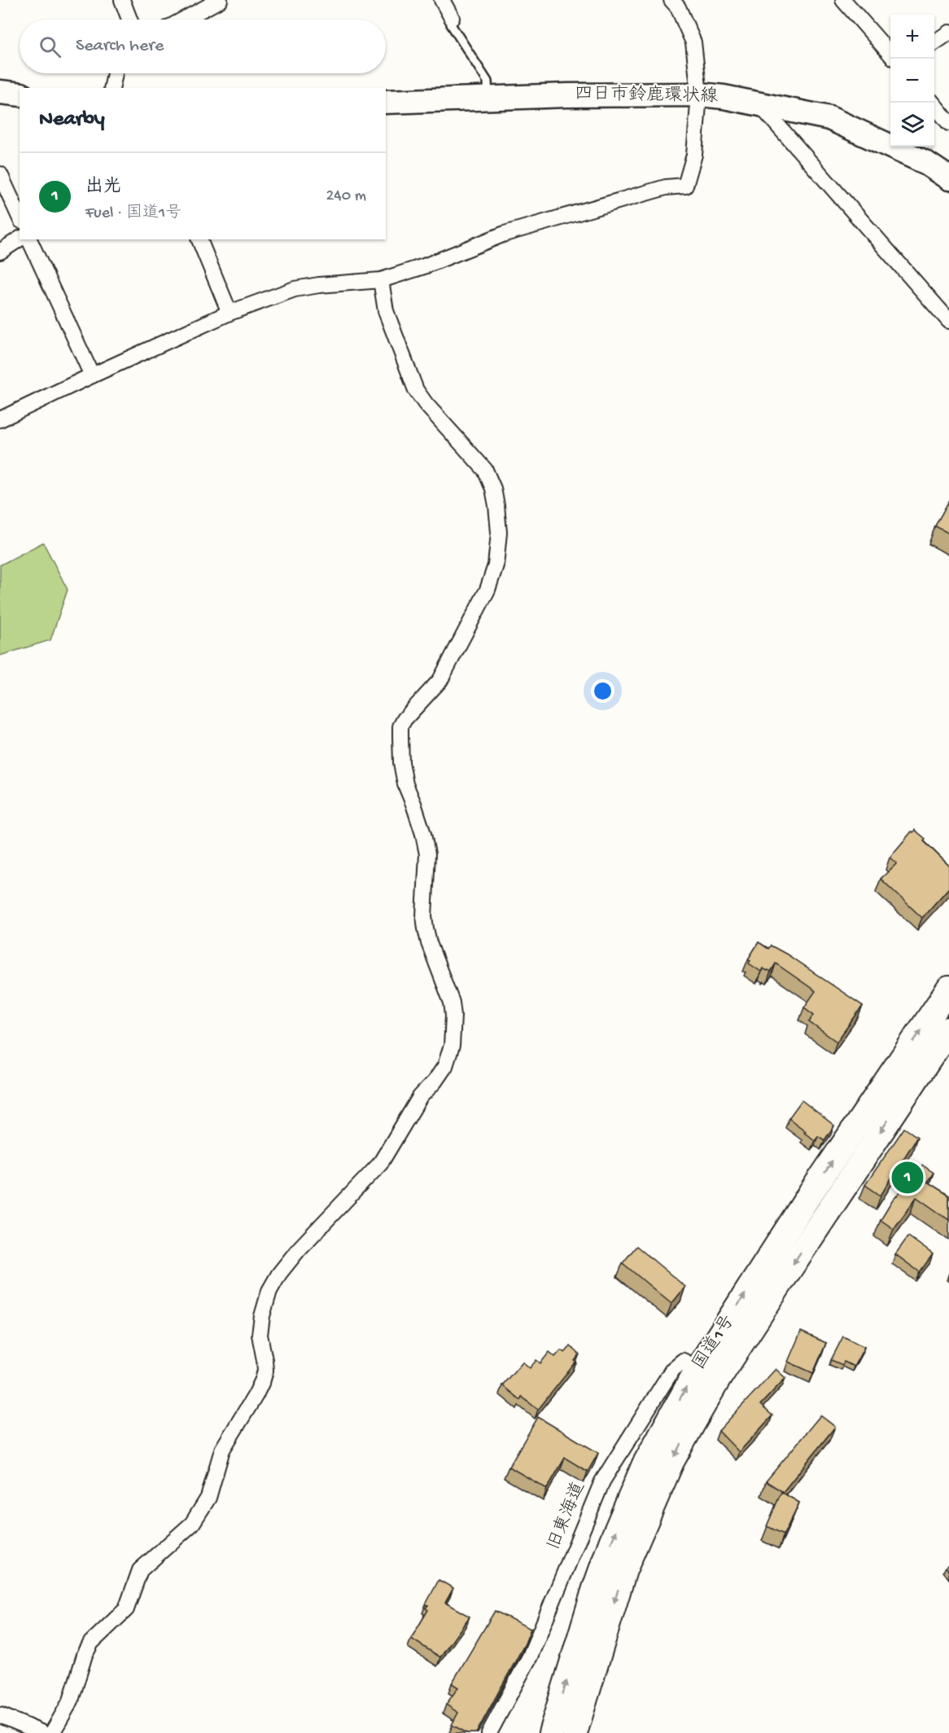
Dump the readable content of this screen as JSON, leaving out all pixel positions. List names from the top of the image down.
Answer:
{
  "streets": {
    "highway": ["国道1号"],
    "main road": ["四日市鈴鹿環状線"],
    "street": ["旧東海道"]
  },
  "crossings": [
    ["国道1号", "旧東海道"]
  ],
  "page": {
    "map_buttons": ["+", "−"],
    "search": "Search here",
    "heading": "Nearby",
    "list": [
      {
        "mark": "1",
        "name": "出光",
        "note": "Fuel · 国道1号",
        "value": "240 m"
      }
    ],
    "pins": "1"
  }
}
